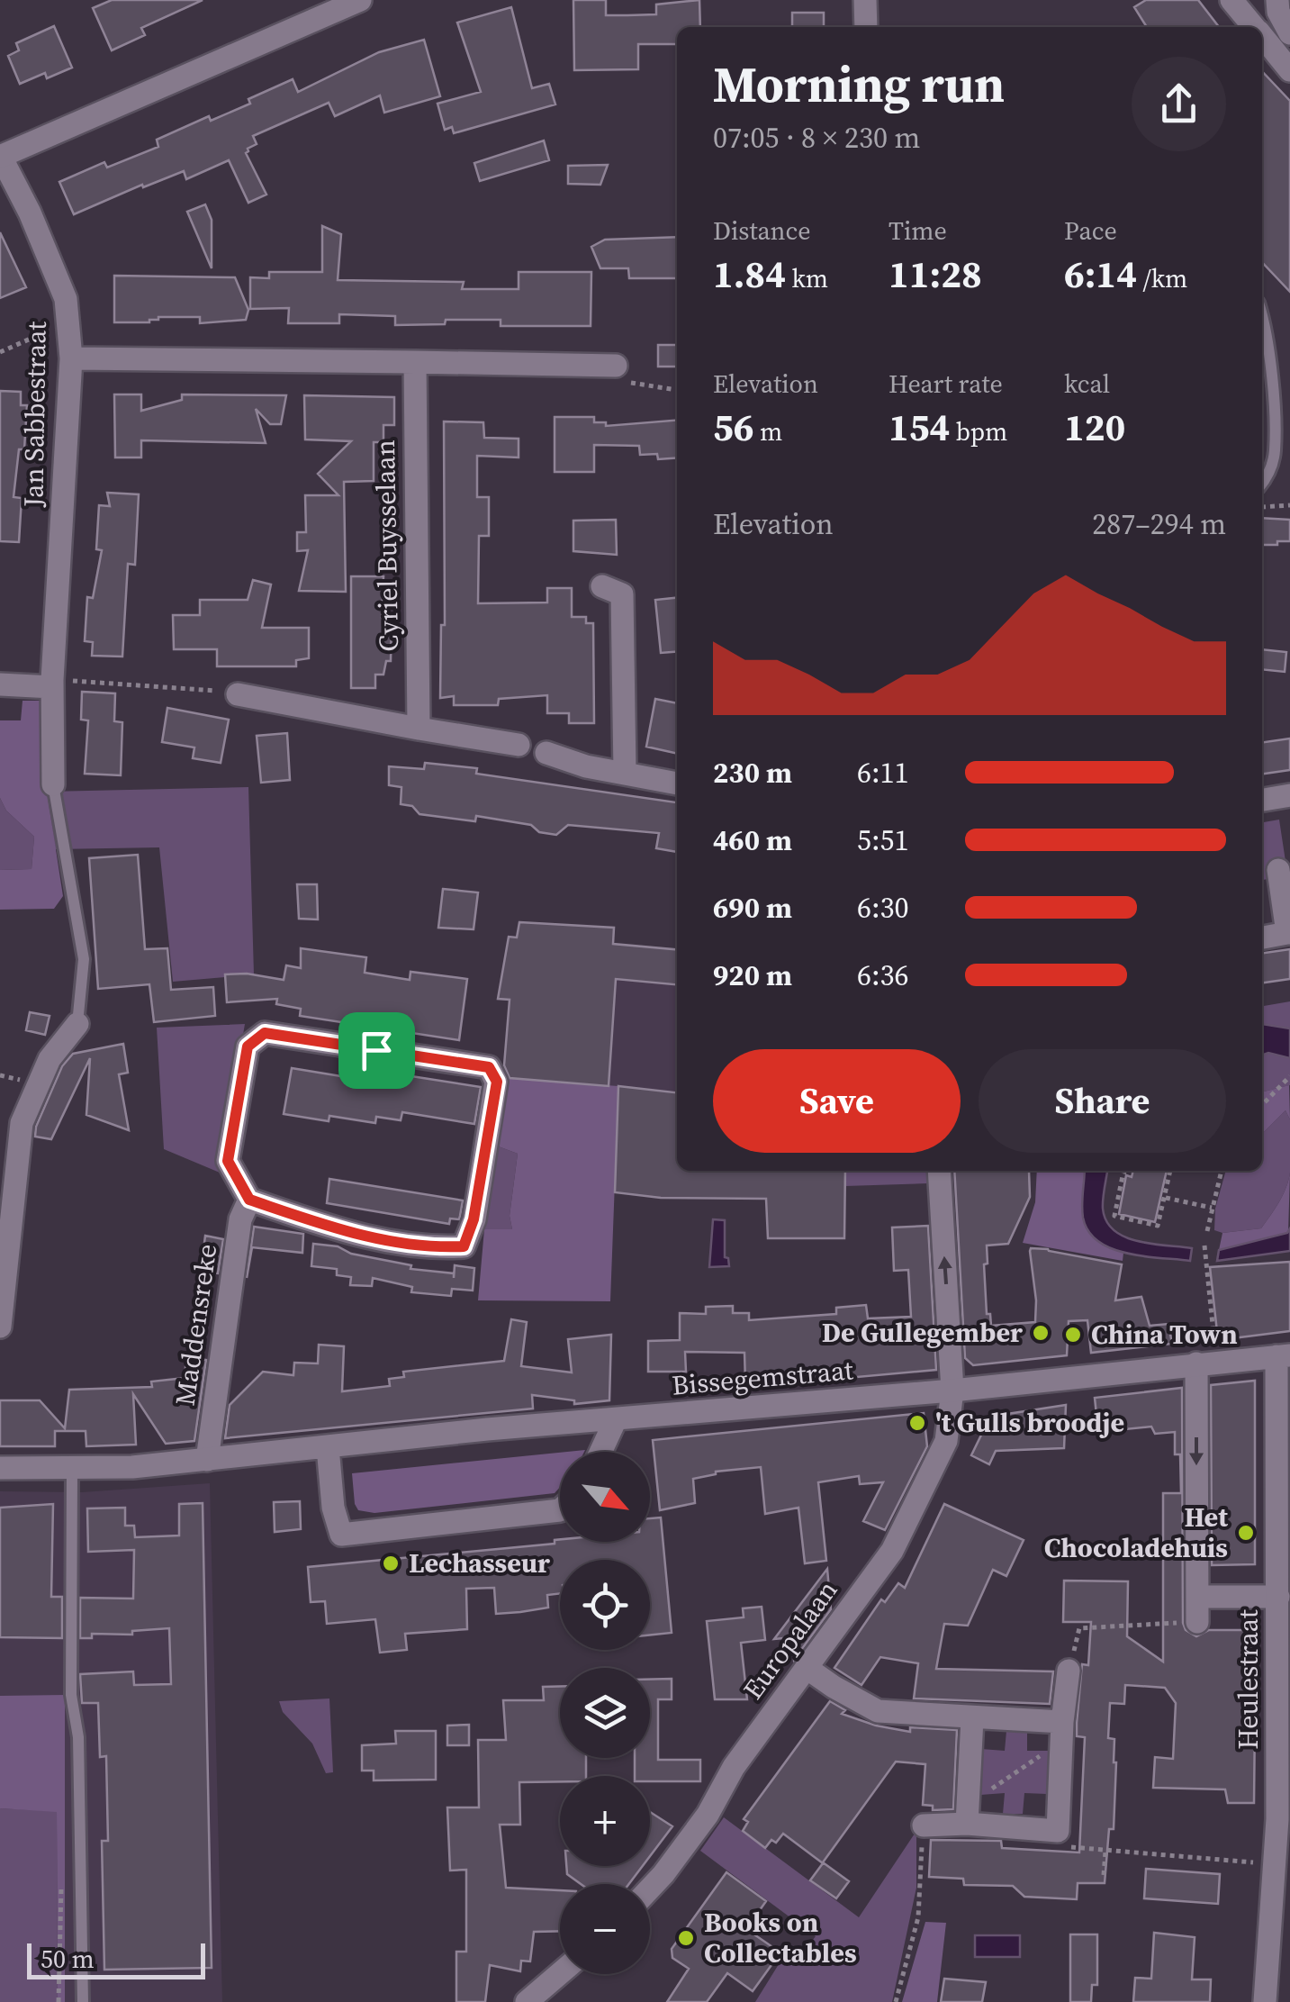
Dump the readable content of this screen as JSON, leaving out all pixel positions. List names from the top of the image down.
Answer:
{
  "streets": {
    "street": [
      "Jan Sabbestraat",
      "Cyriel Buysselaan",
      "Maddensreke",
      "Bissegemstraat",
      "Europalaan",
      "Heulestraat"
    ]
  },
  "crossings": [
    ["Maddensreke", "Bissegemstraat"],
    ["Bissegemstraat", "Europalaan"],
    ["Bissegemstraat", "Heulestraat"]
  ],
  "places": [
    "De Gullegember",
    "China Town",
    "'t Gulls broodje",
    "Het Chocoladehuis",
    "Lechasseur",
    "Books on Collectables"
  ],
  "scale_bar": "50 m",
  "north": "bottom right",
  "page": {
    "heading": ["Morning run", "07:05 · 8 × 230 m"],
    "stats": [
      ["Distance", "1.84 km"],
      ["Time", "11:28"],
      ["Pace", "6:14 /km"],
      ["Elevation", "56 m"],
      ["Heart rate", "154 bpm"],
      ["kcal", "120"]
    ],
    "chart": ["Elevation", "287–294 m"],
    "list": [
      {
        "name": "230 m",
        "note": "6:11"
      },
      {
        "name": "460 m",
        "note": "5:51"
      },
      {
        "name": "690 m",
        "note": "6:30"
      },
      {
        "name": "920 m",
        "note": "6:36"
      }
    ],
    "buttons": ["Save", "Share"],
    "map_buttons": ["+", "−"],
    "scale": "50 m"
  }
}
